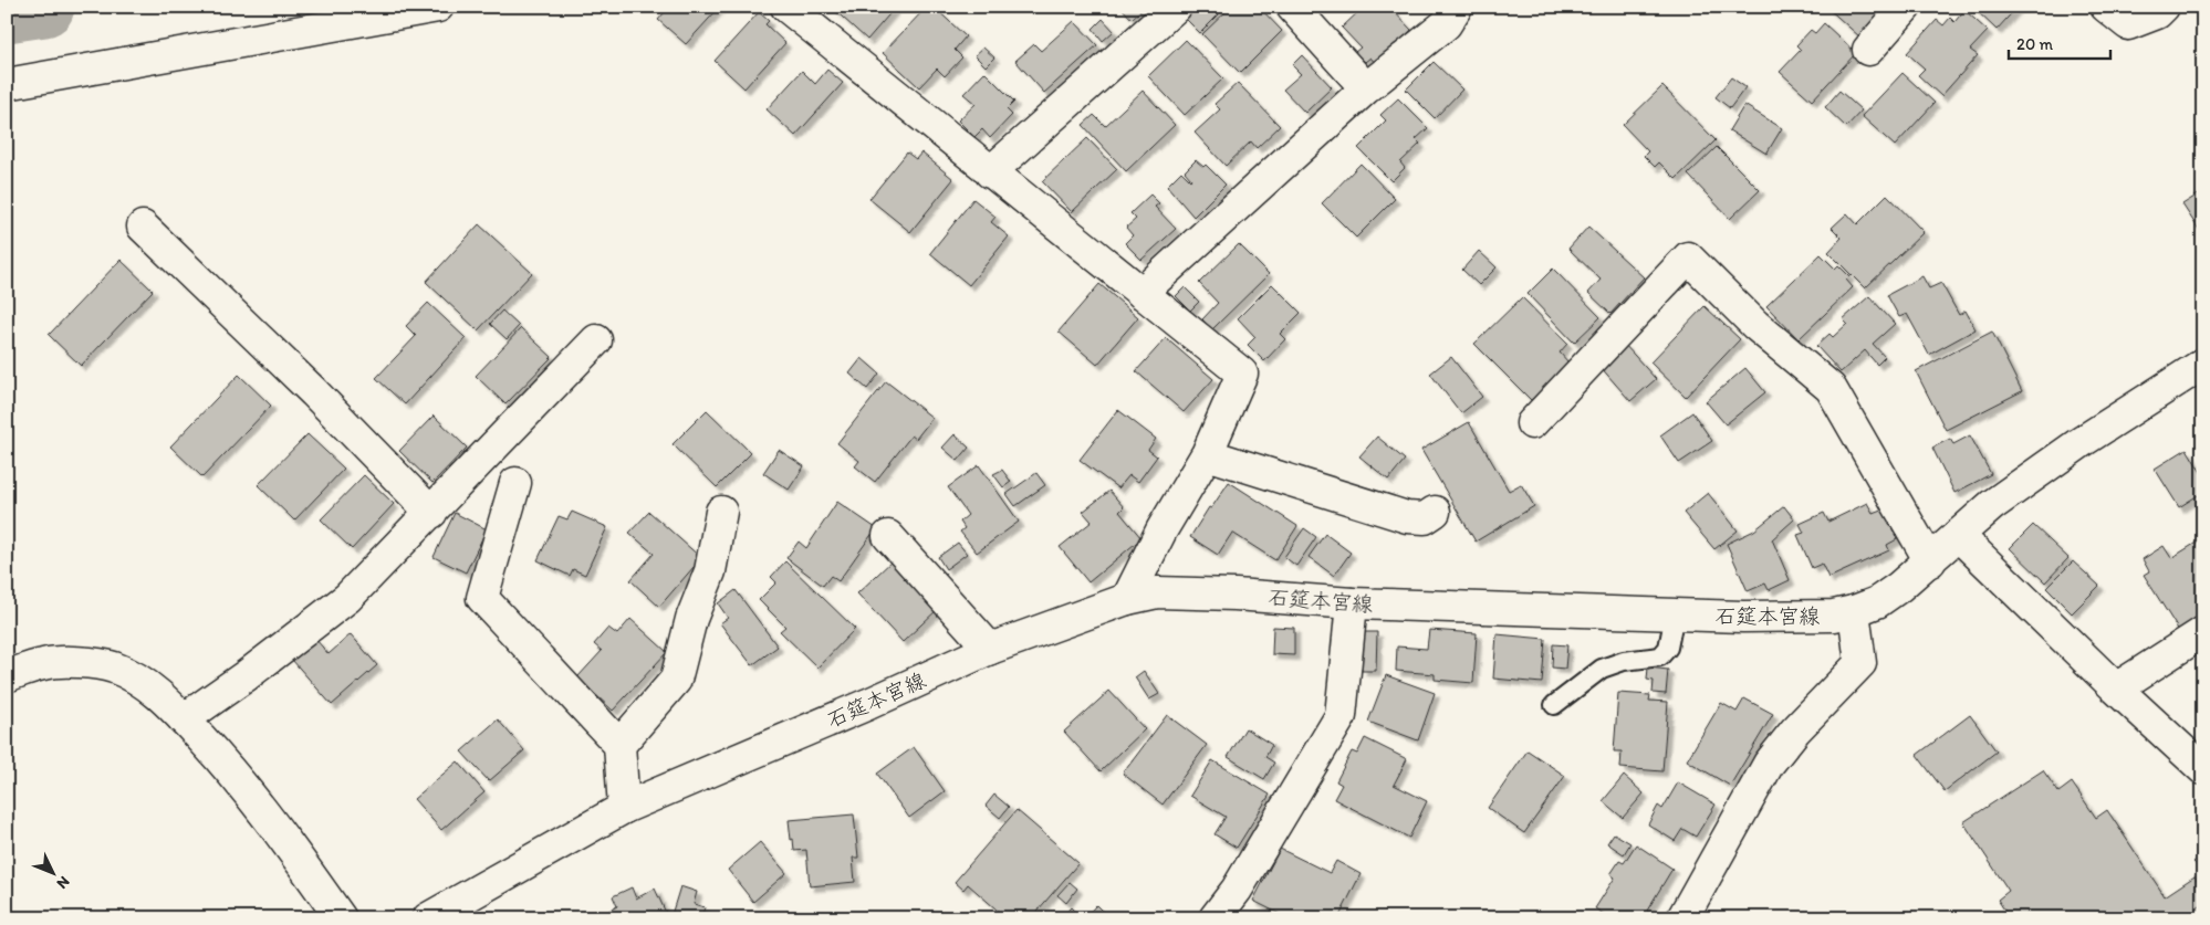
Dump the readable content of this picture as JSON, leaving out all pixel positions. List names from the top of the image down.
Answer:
{
  "streets": {
    "main road": ["石筵本宮線"]
  },
  "scale_bar": "20 m",
  "north": "bottom right"
}
